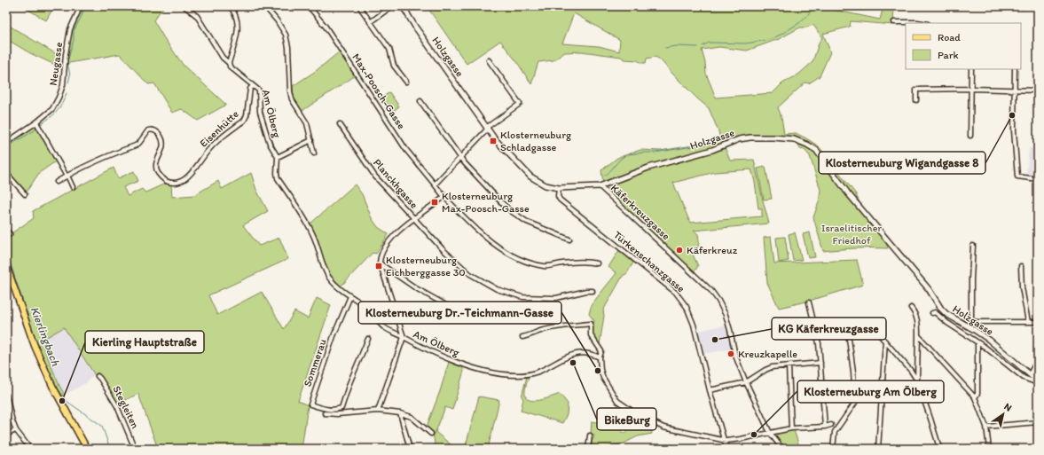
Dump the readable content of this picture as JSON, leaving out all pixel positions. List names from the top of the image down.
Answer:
{
  "streets": {
    "street": [
      "Holzgasse",
      "Neugasse",
      "Max-Poosch-Gasse",
      "Am Ölberg",
      "Eisenhütte",
      "Planckhgasse",
      "Käferkreuzgasse",
      "Türkenschanzgasse",
      "Sommerau",
      "Stegleiten"
    ]
  },
  "crossings": [
    ["Holzgasse", "Käferkreuzgasse"],
    ["Holzgasse", "Türkenschanzgasse"],
    ["Am Ölberg", "Eisenhütte"],
    ["Am Ölberg", "Sommerau"]
  ],
  "water": ["Kierlingbach"],
  "parks": ["Israelitischer Friedhof"],
  "places": {
    "other": [
      "Klosterneuburg Wigandgasse 8",
      "Käferkreuz",
      "KG Käferkreuzgasse",
      "Kreuzkapelle",
      "BikeBurg",
      "Klosterneuburg Dr.-Teichmann-Gasse",
      "Kierling Hauptstraße",
      "Klosterneuburg Am Ölberg"
    ],
    "transit": ["Klosterneuburg Schladgasse", "Klosterneuburg Max-Poosch-Gasse", "Klosterneuburg Eichberggasse 30"]
  },
  "legend": ["Road", "Park"],
  "north": "top right"
}
